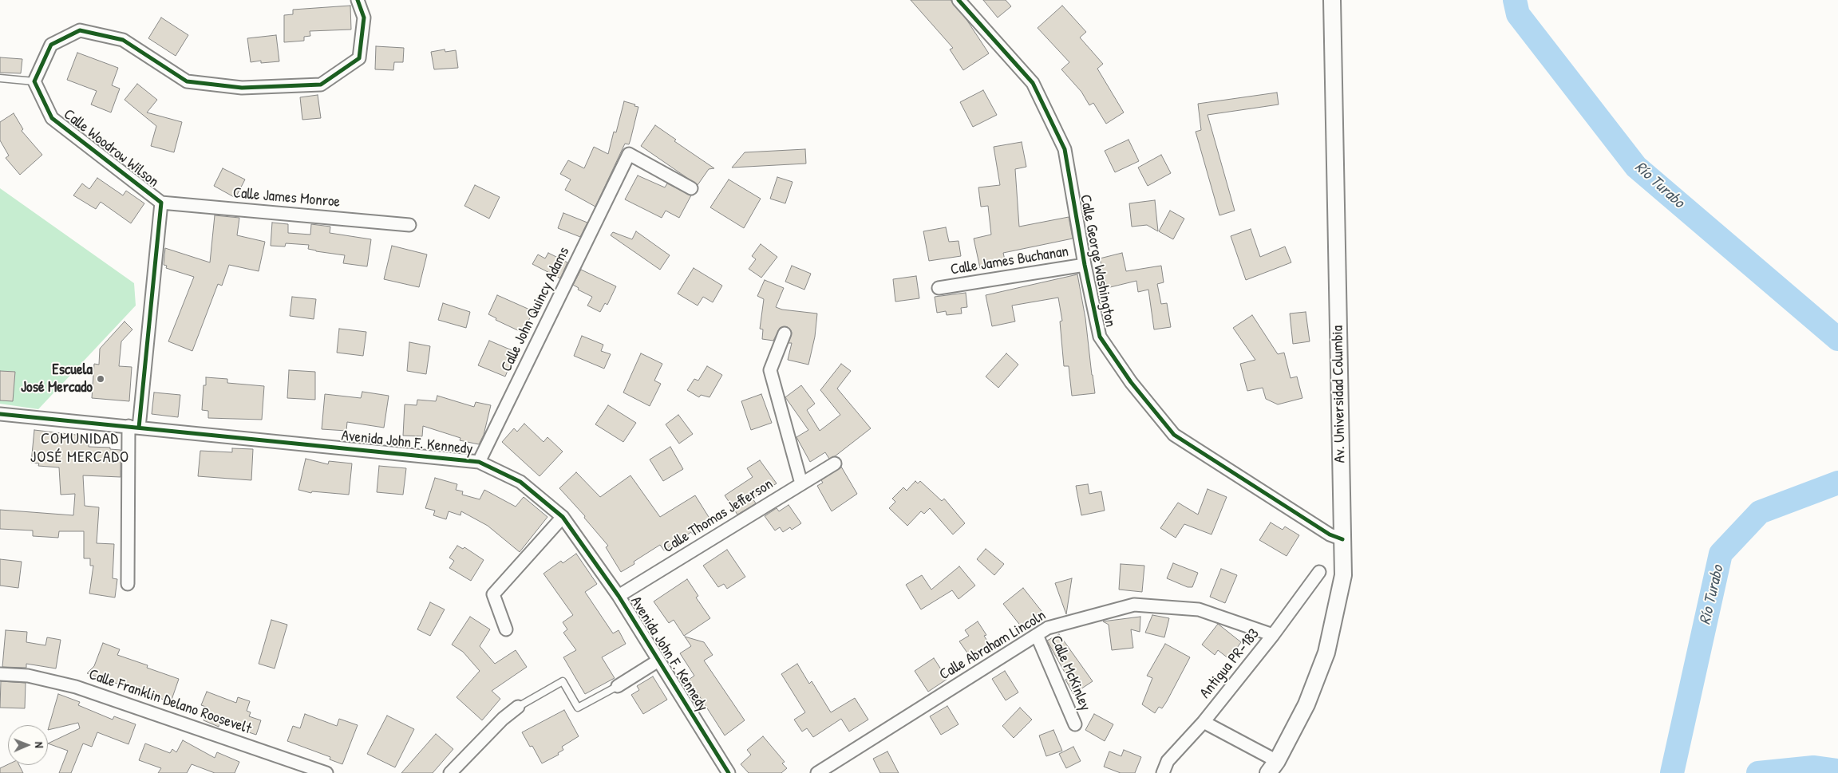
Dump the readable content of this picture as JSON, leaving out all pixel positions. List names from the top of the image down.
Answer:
{
  "streets": {
    "main road": ["Av. Universidad Columbia"],
    "street": [
      "Calle Woodrow Wilson",
      "Calle James Monroe",
      "Calle James Buchanan",
      "Calle George Washington",
      "Calle John Quincy Adams",
      "Avenida John F. Kennedy",
      "Calle Thomas Jefferson",
      "Calle Abraham Lincoln",
      "Antigua PR-183",
      "Calle McKinley",
      "Calle Franklin Delano Roosevelt"
    ]
  },
  "crossings": [
    ["Calle Woodrow Wilson", "Calle James Monroe"],
    ["Calle Woodrow Wilson", "Avenida John F. Kennedy"],
    ["Calle James Buchanan", "Calle George Washington"],
    ["Calle George Washington", "Av. Universidad Columbia"],
    ["Calle John Quincy Adams", "Avenida John F. Kennedy"],
    ["Avenida John F. Kennedy", "Calle Thomas Jefferson"],
    ["Calle Abraham Lincoln", "Antigua PR-183"],
    ["Calle Abraham Lincoln", "Calle McKinley"]
  ],
  "districts": ["COMUNIDAD JOSÉ MERCADO"],
  "water": ["Río Turabo"],
  "places": ["Escuela José Mercado"],
  "north": "right"
}
